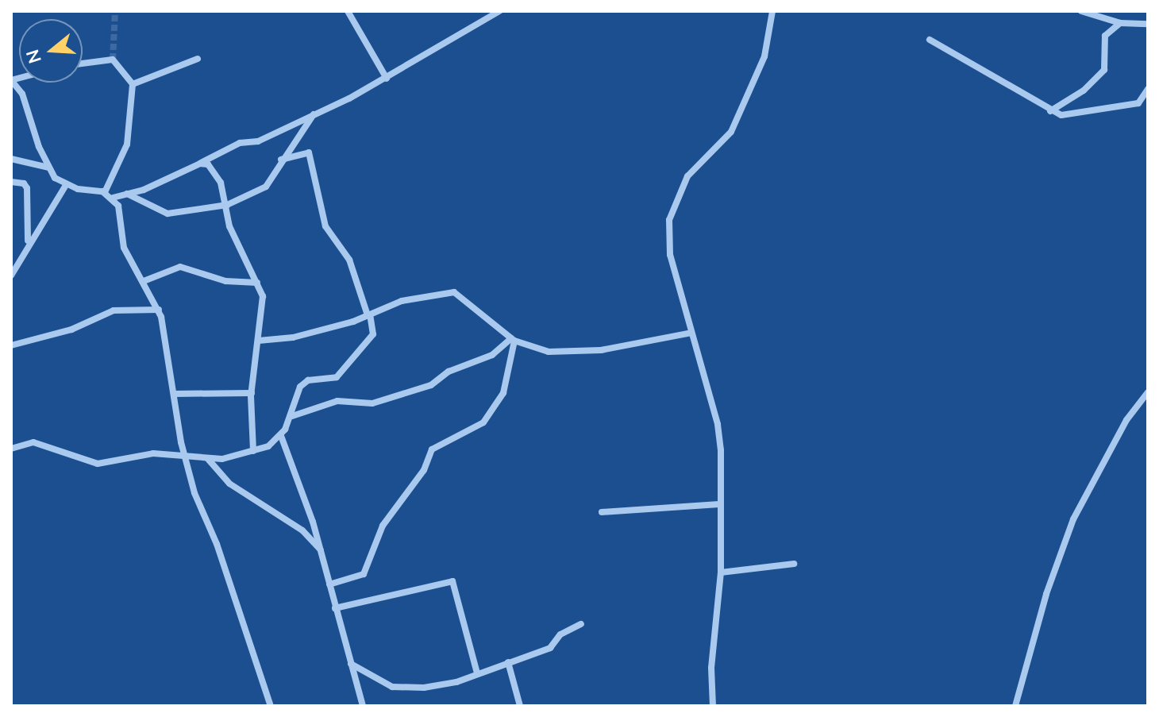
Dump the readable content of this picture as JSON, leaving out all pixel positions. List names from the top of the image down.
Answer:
{
  "north": "left"
}
